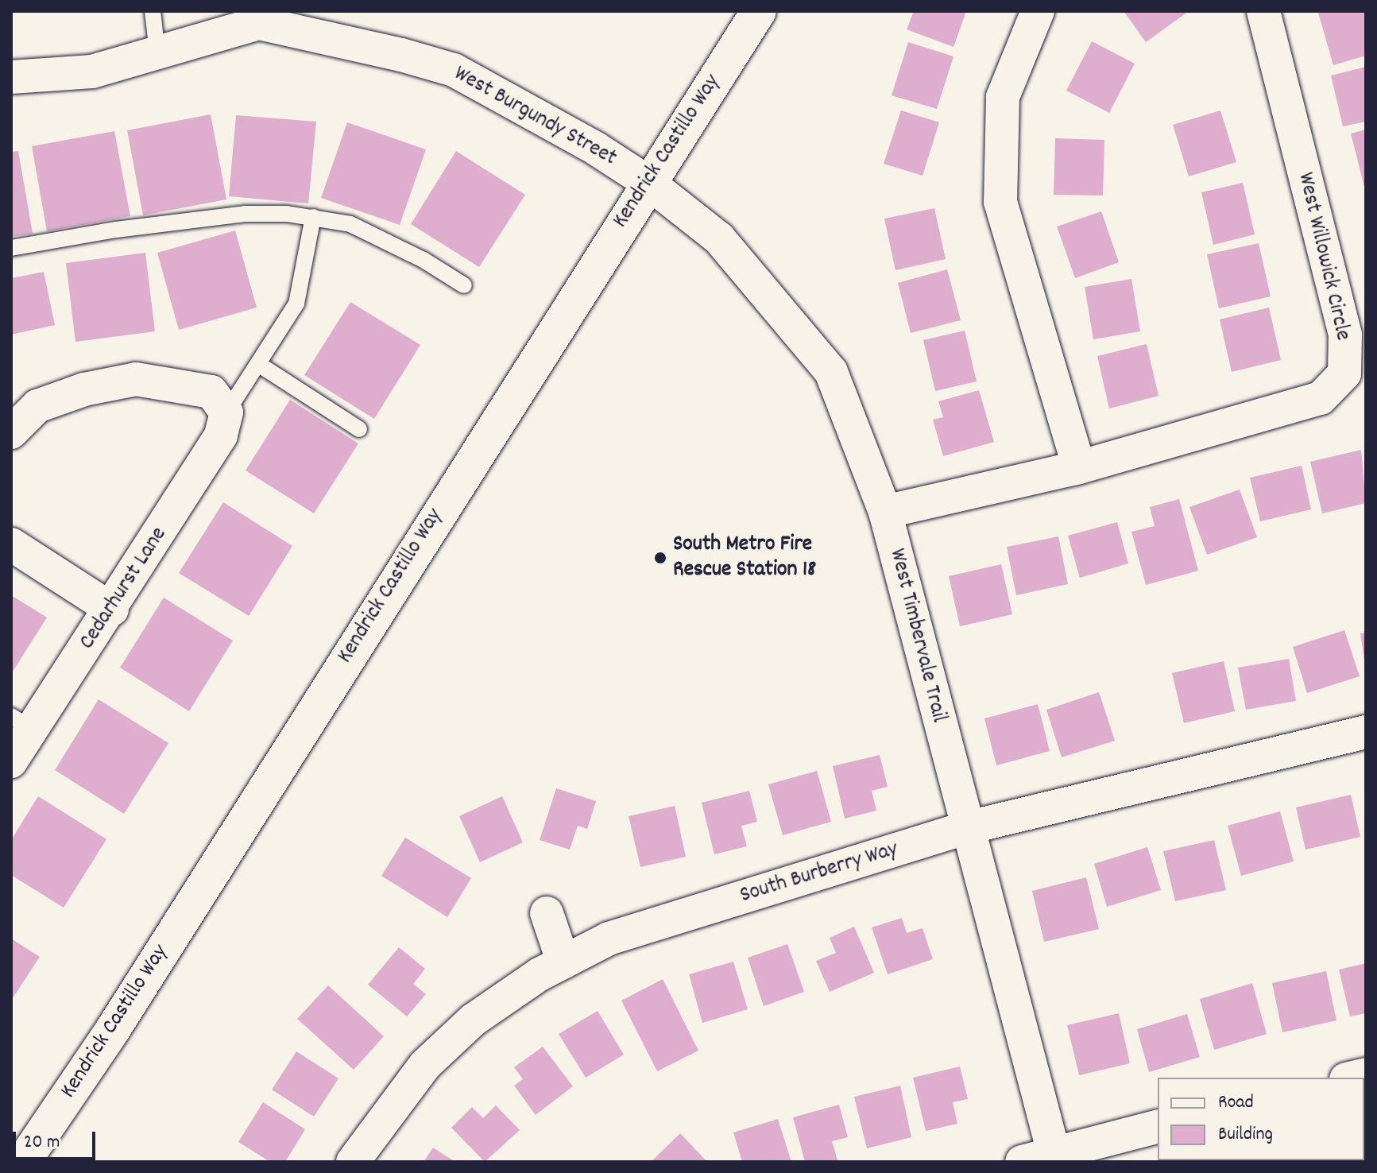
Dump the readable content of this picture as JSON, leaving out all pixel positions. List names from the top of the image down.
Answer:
{
  "streets": {
    "main road": ["Kendrick Castillo Way"],
    "street": [
      "West Burgundy Street",
      "West Willowick Circle",
      "Cedarhurst Lane",
      "West Timbervale Trail",
      "South Burberry Way"
    ]
  },
  "crossings": [
    ["West Burgundy Street", "Kendrick Castillo Way"],
    ["West Burgundy Street", "West Timbervale Trail"],
    ["Kendrick Castillo Way", "West Timbervale Trail"],
    ["West Willowick Circle", "West Timbervale Trail"],
    ["West Timbervale Trail", "South Burberry Way"]
  ],
  "places": ["South Metro Fire Rescue Station 18"],
  "legend": ["Road", "Building"],
  "scale_bar": "20 m"
}
